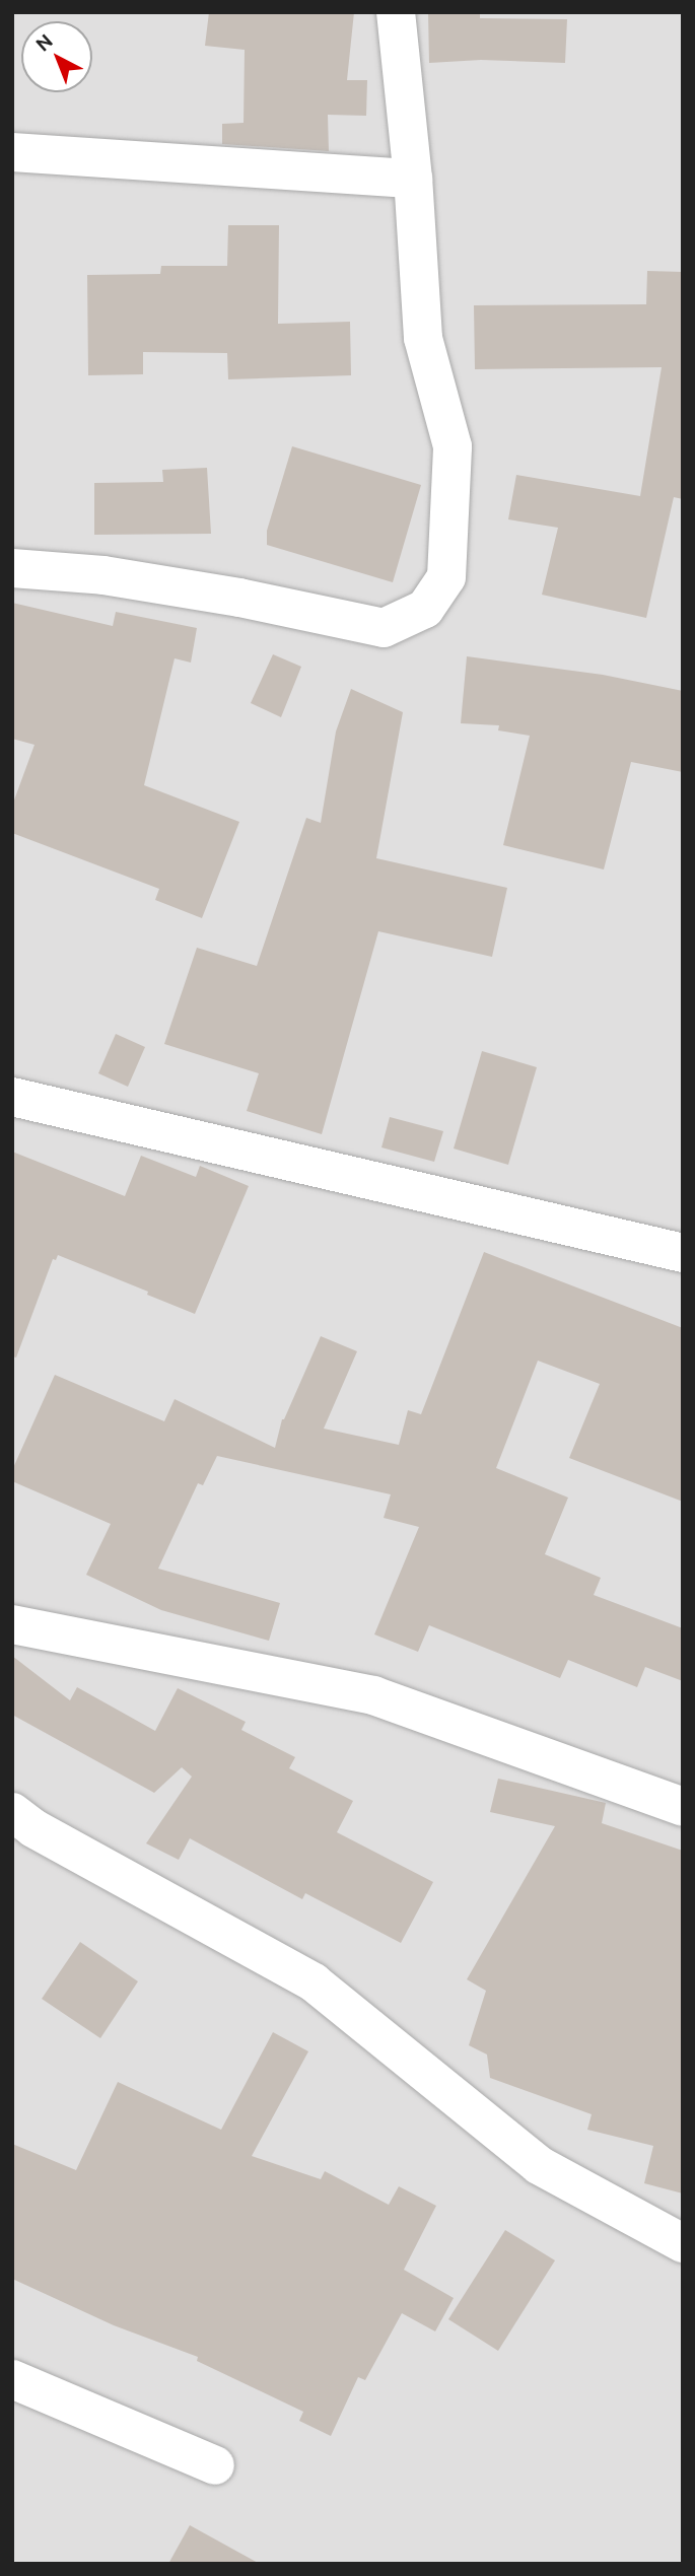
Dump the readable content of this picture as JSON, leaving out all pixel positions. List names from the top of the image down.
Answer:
{
  "north": "top left"
}
